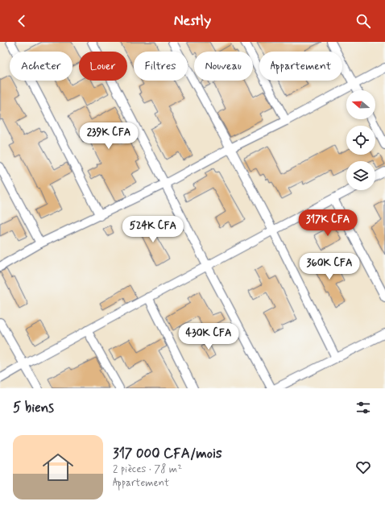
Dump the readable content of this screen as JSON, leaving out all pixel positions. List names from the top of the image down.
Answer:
{
  "north": "left",
  "page": {
    "header": "Nestly",
    "chip": [
      "Acheter",
      "Louer",
      "Filtres",
      "Nouveau",
      "Appartement"
    ],
    "price": [
      "239K CFA",
      "317K CFA",
      "524K CFA",
      "360K CFA",
      "430K CFA"
    ],
    "heading": "5 biens",
    "list": [
      {
        "name": "317 000 CFA/mois",
        "note": "2 pièces · 78 m² · Appartement"
      }
    ]
  }
}
